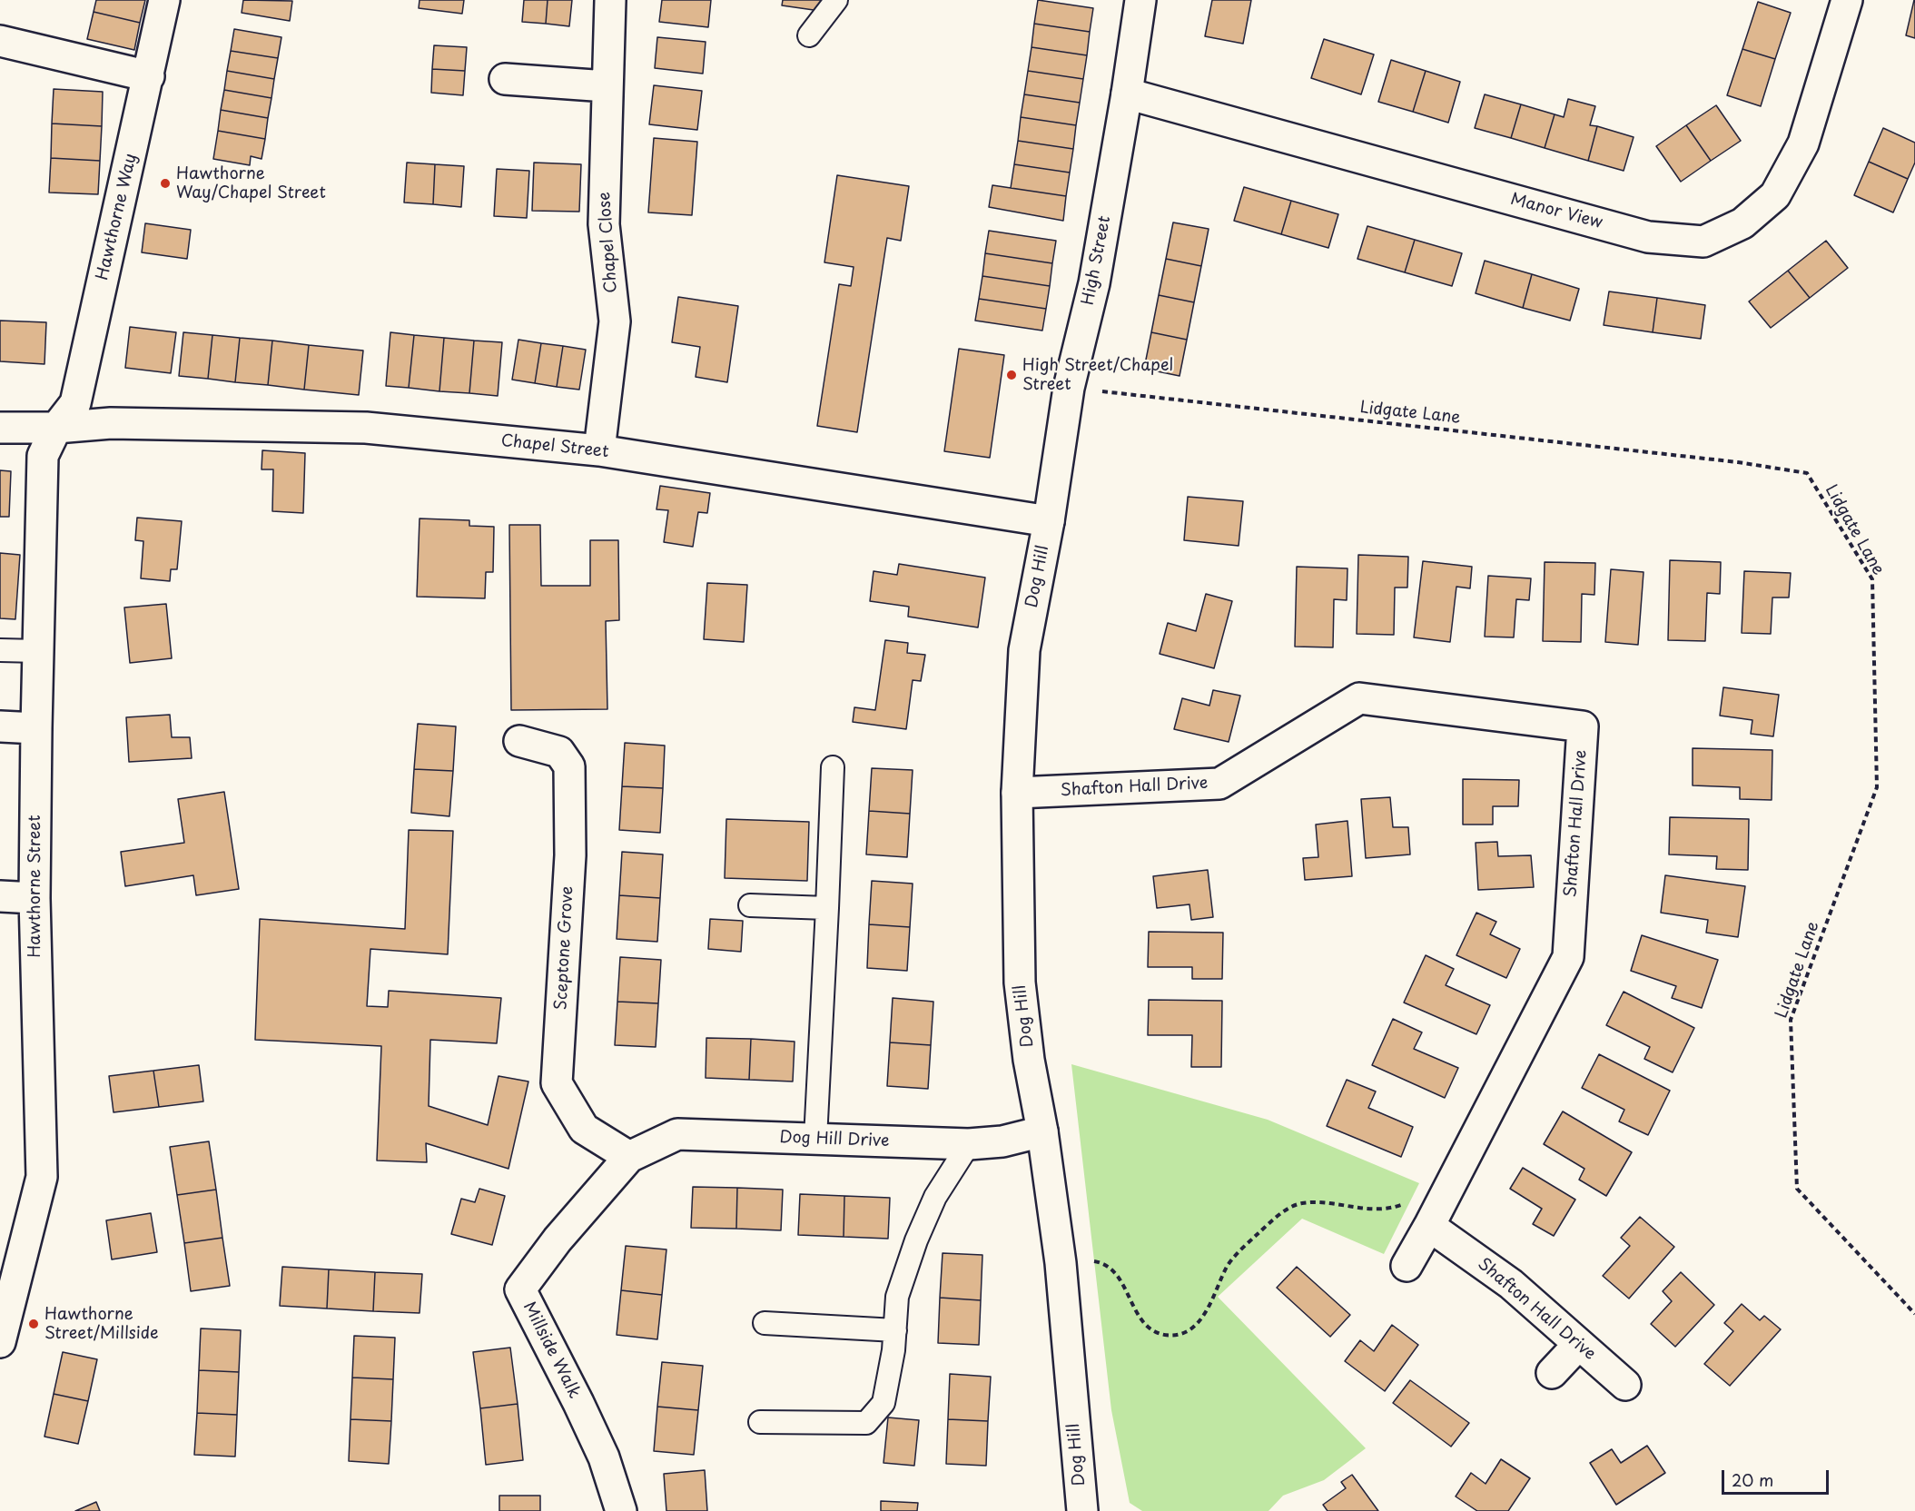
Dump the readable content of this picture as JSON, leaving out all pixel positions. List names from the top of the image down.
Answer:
{
  "streets": {
    "street": [
      "Manor View",
      "Hawthorne Way",
      "Chapel Close",
      "High Street",
      "Chapel Street",
      "Dog Hill",
      "Shafton Hall Drive",
      "Hawthorne Street",
      "Sceptone Grove",
      "Dog Hill Drive",
      "Millside Walk"
    ],
    "path": ["Lidgate Lane"]
  },
  "crossings": [
    ["Manor View", "High Street"],
    ["Hawthorne Way", "Chapel Street"],
    ["Hawthorne Way", "Hawthorne Street"],
    ["Chapel Close", "Chapel Street"],
    ["High Street", "Lidgate Lane"],
    ["High Street", "Chapel Street"],
    ["High Street", "Dog Hill"],
    ["Chapel Street", "Dog Hill"],
    ["Chapel Street", "Hawthorne Street"],
    ["Dog Hill", "Shafton Hall Drive"],
    ["Dog Hill", "Dog Hill Drive"],
    ["Sceptone Grove", "Dog Hill Drive"],
    ["Sceptone Grove", "Millside Walk"],
    ["Dog Hill Drive", "Millside Walk"]
  ],
  "places": ["Hawthorne Way/Chapel Street", "High Street/Chapel Street", "Hawthorne Street/Millside"],
  "scale_bar": "20 m"
}
